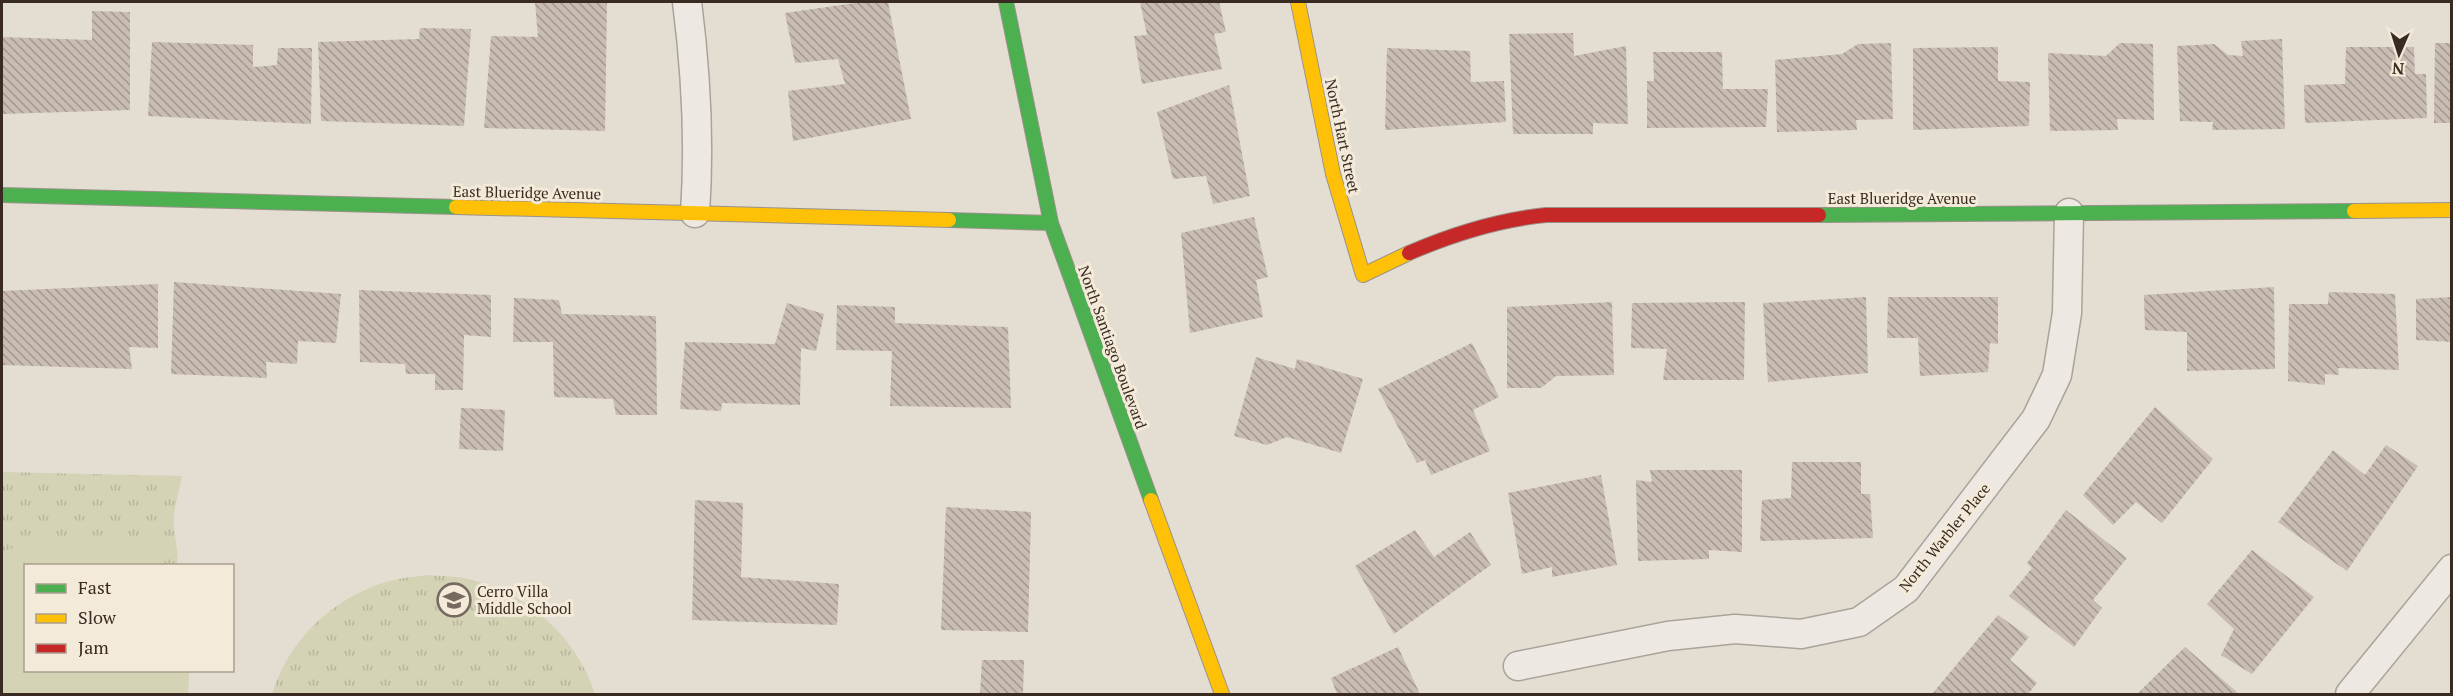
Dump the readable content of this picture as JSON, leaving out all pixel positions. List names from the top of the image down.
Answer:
{
  "streets": {
    "street": [
      "North Hart Street",
      "East Blueridge Avenue",
      "North Santiago Boulevard",
      "North Warbler Place"
    ]
  },
  "crossings": [
    ["North Hart Street", "East Blueridge Avenue"],
    ["East Blueridge Avenue", "North Santiago Boulevard"],
    ["East Blueridge Avenue", "North Warbler Place"]
  ],
  "places": {
    "school or university": ["Cerro Villa Middle School"]
  },
  "legend": ["Fast", "Slow", "Jam"],
  "north": "bottom"
}
